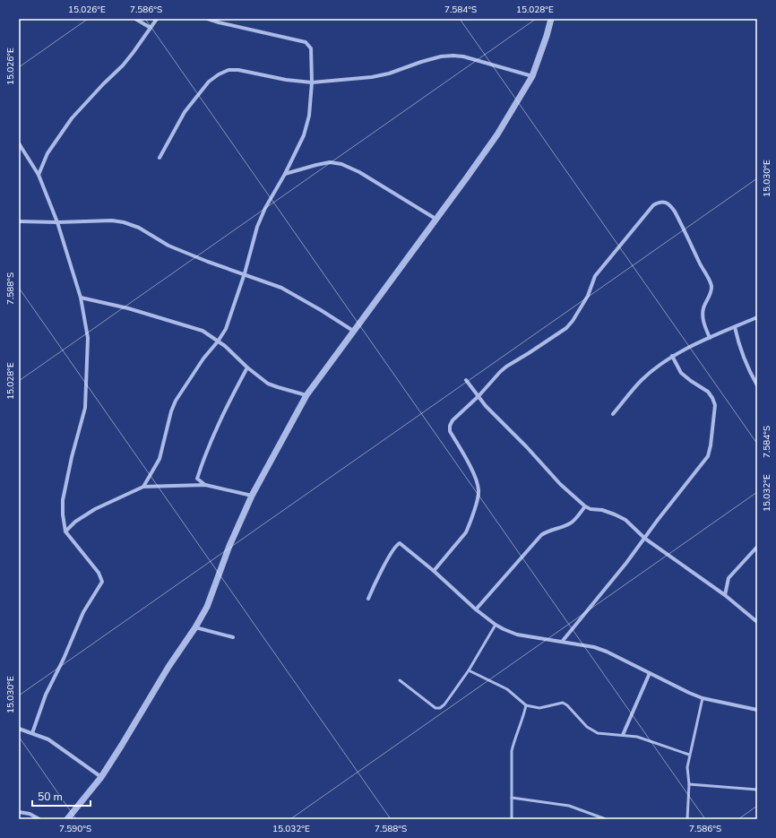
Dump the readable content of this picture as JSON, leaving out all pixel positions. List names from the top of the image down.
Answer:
{
  "scale_bar": "50 m",
  "coordinates": [
    "15.026°E",
    "7.586°S",
    "7.584°S",
    "15.028°E",
    "15.030°E",
    "7.588°S",
    "15.032°E",
    "7.590°S"
  ]
}
